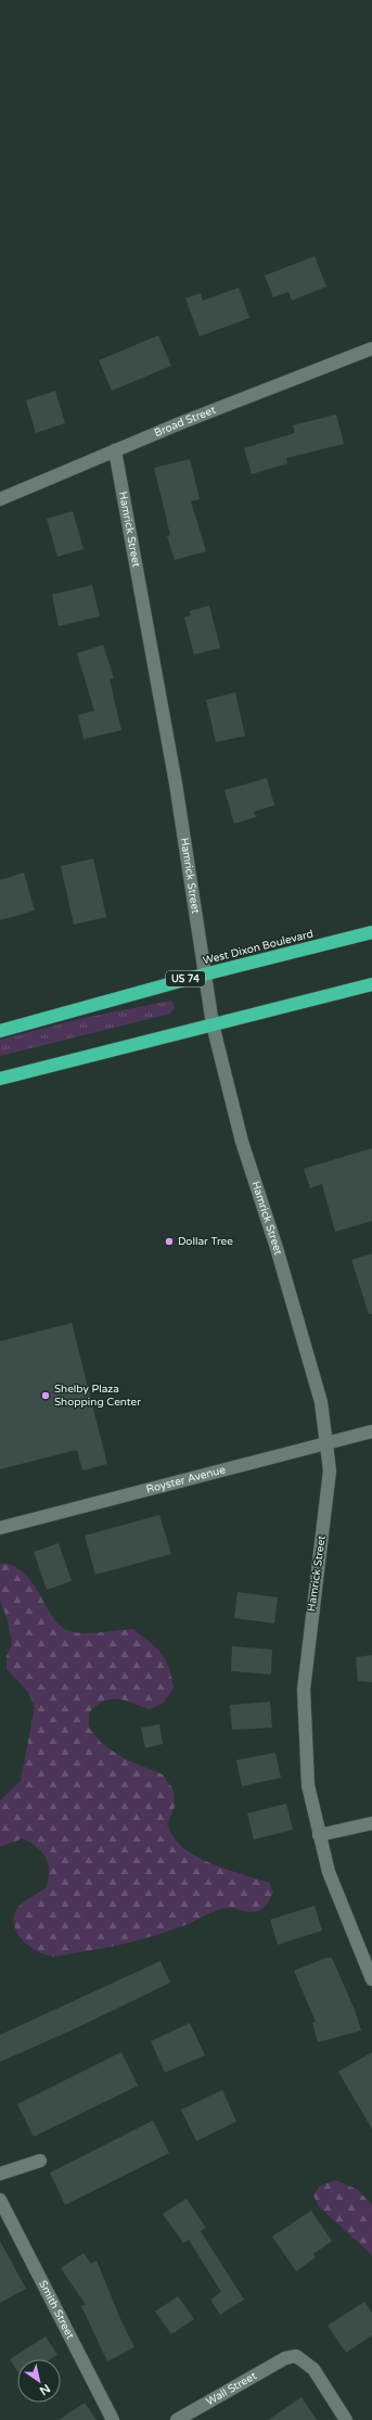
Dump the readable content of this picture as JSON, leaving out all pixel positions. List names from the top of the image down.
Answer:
{
  "streets": {
    "highway": ["West Dixon Boulevard", "US 74"],
    "street": [
      "Broad Street",
      "Hamrick Street",
      "Royster Avenue",
      "Smith Street",
      "Wall Street"
    ]
  },
  "crossings": [
    ["Broad Street", "Hamrick Street"],
    ["Hamrick Street", "West Dixon Boulevard"],
    ["Hamrick Street", "Royster Avenue"]
  ],
  "places": ["Dollar Tree", "Shelby Plaza Shopping Center"],
  "north": "bottom right"
}
